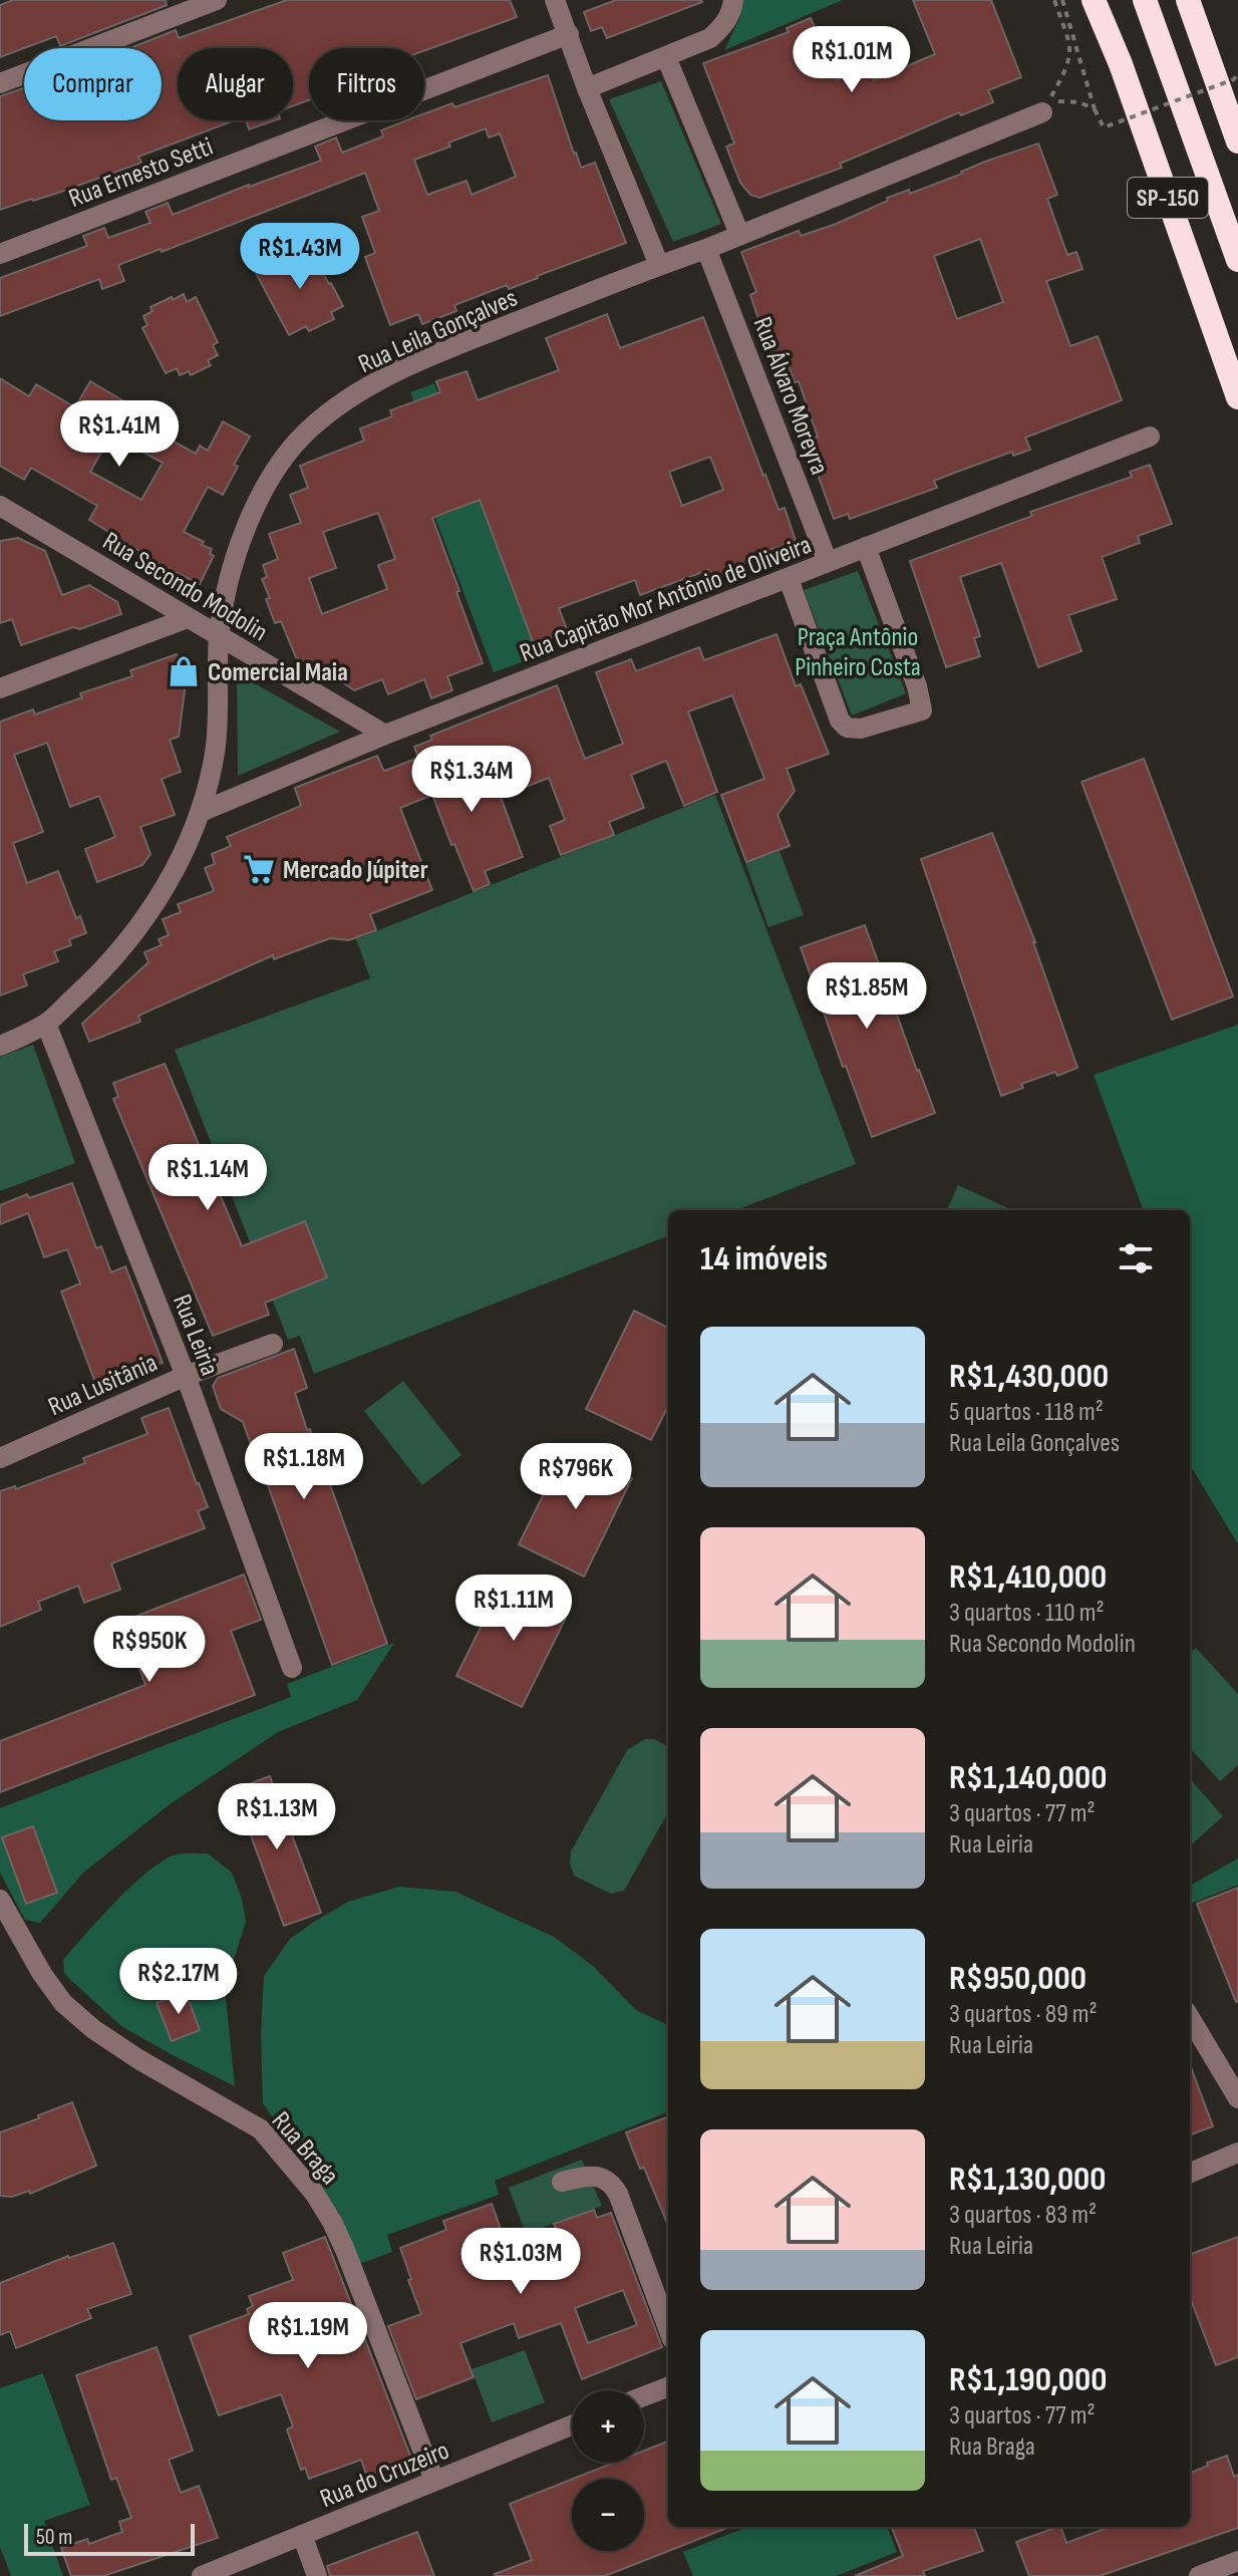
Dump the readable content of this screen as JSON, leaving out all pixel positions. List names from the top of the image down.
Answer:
{
  "streets": {
    "highway": ["SP-150"],
    "street": [
      "Rua Ernesto Setti",
      "Rua Leila Gonçalves",
      "Rua Álvaro Moreyra",
      "Rua Secondo Modolin",
      "Rua Capitão Mor Antônio de Oliveira",
      "Rua Leiria",
      "Rua Lusitânia",
      "Rua Braga",
      "Rua do Cruzeiro"
    ]
  },
  "crossings": [
    ["Rua Leila Gonçalves", "Rua Álvaro Moreyra"],
    ["Rua Leila Gonçalves", "Rua Secondo Modolin"],
    ["Rua Leila Gonçalves", "Rua Capitão Mor Antônio de Oliveira"],
    ["Rua Leila Gonçalves", "Rua Leiria"],
    ["Rua Álvaro Moreyra", "Rua Capitão Mor Antônio de Oliveira"],
    ["Rua Secondo Modolin", "Rua Capitão Mor Antônio de Oliveira"],
    ["Rua Leiria", "Rua Lusitânia"],
    ["Rua Braga", "Rua do Cruzeiro"]
  ],
  "parks": ["Praça Antônio Pinheiro Costa"],
  "places": {
    "shop": ["Comercial Maia"],
    "supermarket": ["Mercado Júpiter"]
  },
  "scale_bar": "50 m",
  "page": {
    "price": [
      "R$1.01M",
      "R$1.43M",
      "R$1.41M",
      "R$1.34M",
      "R$1.85M",
      "R$1.14M",
      "R$1.18M",
      "R$796K",
      "R$1.11M",
      "R$950K",
      "R$1.13M",
      "R$2.17M",
      "R$1.03M",
      "R$1.19M"
    ],
    "chip": ["Comprar", "Alugar", "Filtros"],
    "heading": "14 imóveis",
    "list": [
      {
        "name": "R$1,430,000",
        "note": "5 quartos · 118 m² · Rua Leila Gonçalves"
      },
      {
        "name": "R$1,410,000",
        "note": "3 quartos · 110 m² · Rua Secondo Modolin"
      },
      {
        "name": "R$1,140,000",
        "note": "3 quartos · 77 m² · Rua Leiria"
      },
      {
        "name": "R$950,000",
        "note": "3 quartos · 89 m² · Rua Leiria"
      },
      {
        "name": "R$1,130,000",
        "note": "3 quartos · 83 m² · Rua Leiria"
      },
      {
        "name": "R$1,190,000",
        "note": "3 quartos · 77 m² · Rua Braga"
      }
    ],
    "map_buttons": ["+", "−"],
    "scale": "50 m"
  }
}
